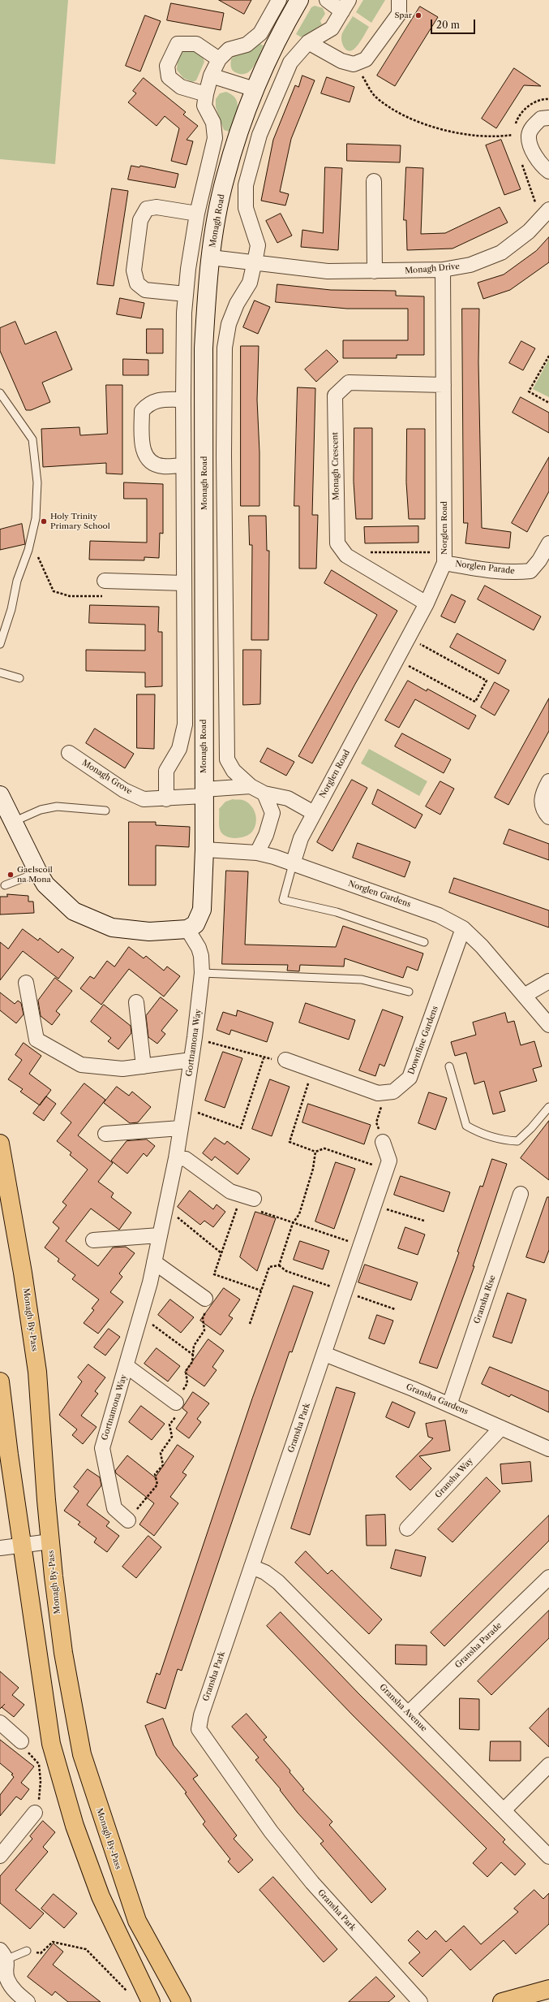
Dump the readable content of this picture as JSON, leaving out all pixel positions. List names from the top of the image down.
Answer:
{
  "streets": {
    "main road": ["Monagh By-Pass"],
    "street": [
      "Monagh Road",
      "Monagh Drive",
      "Monagh Crescent",
      "Norglen Road",
      "Norglen Parade",
      "Monagh Grove",
      "Norglen Gardens",
      "Downfine Gardens",
      "Gortnamona Way",
      "Gransha Rise",
      "Gransha Gardens",
      "Gransha Park",
      "Gransha Way",
      "Gransha Parade",
      "Gransha Avenue"
    ]
  },
  "crossings": [
    ["Monagh Road", "Monagh Drive"],
    ["Monagh Road", "Monagh Grove"],
    ["Monagh Road", "Norglen Gardens"],
    ["Monagh Road", "Gortnamona Way"],
    ["Monagh Drive", "Norglen Road"],
    ["Monagh Crescent", "Norglen Road"],
    ["Norglen Road", "Norglen Parade"],
    ["Norglen Road", "Norglen Gardens"],
    ["Monagh Grove", "Norglen Gardens"],
    ["Norglen Gardens", "Downfine Gardens"],
    ["Gransha Rise", "Gransha Gardens"],
    ["Gransha Gardens", "Gransha Park"],
    ["Gransha Gardens", "Gransha Way"],
    ["Gransha Park", "Gransha Avenue"],
    ["Gransha Parade", "Gransha Avenue"]
  ],
  "places": ["Spar", "Holy Trinity Primary School", "Gaelscoil na Mona"],
  "scale_bar": "20 m"
}
